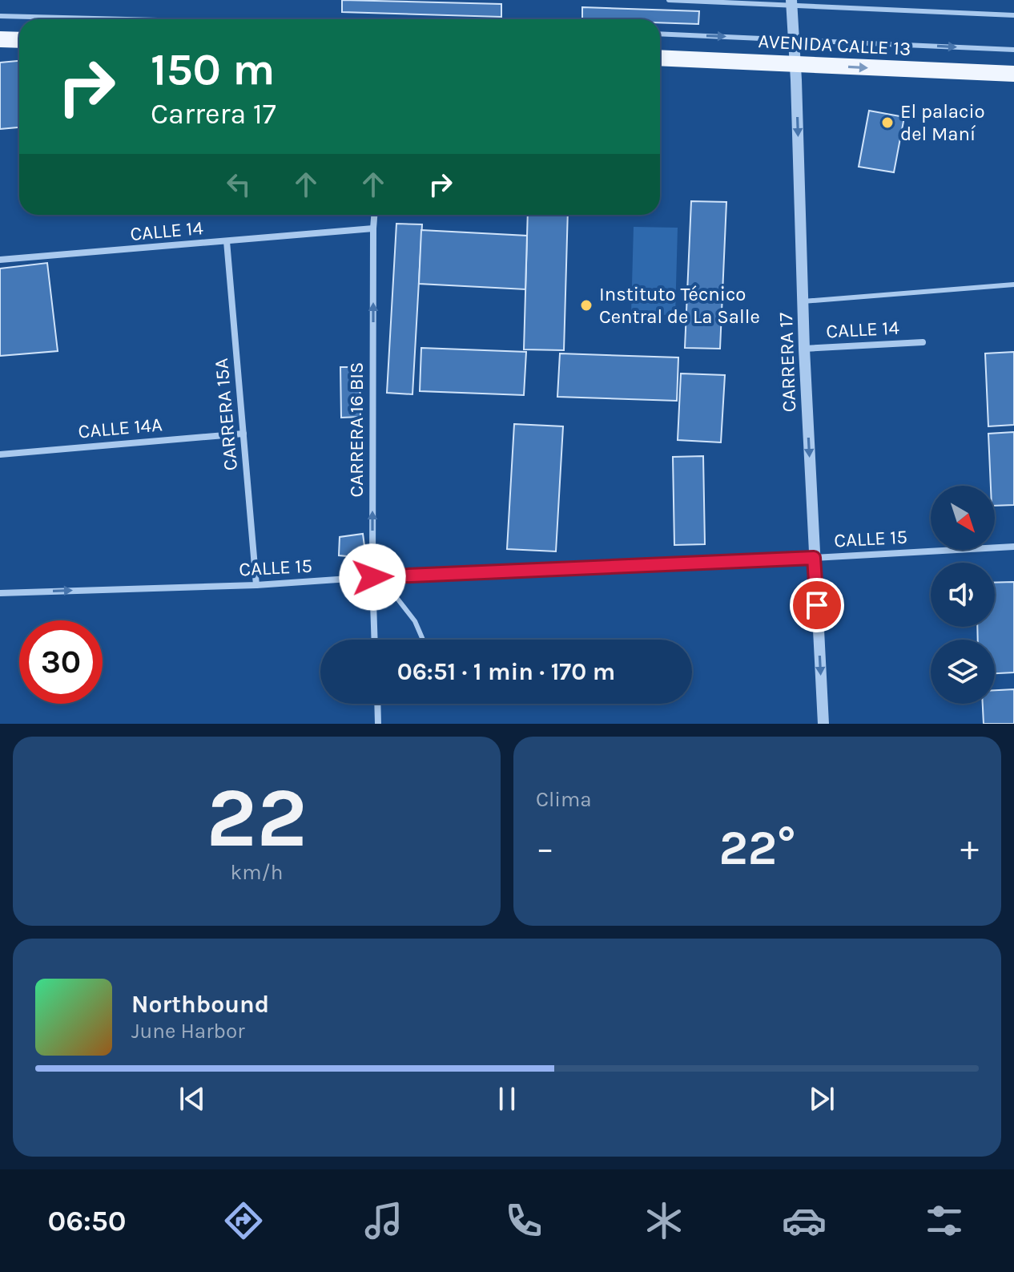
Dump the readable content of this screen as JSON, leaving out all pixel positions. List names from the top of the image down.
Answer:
{
  "streets": {
    "main road": ["AVENIDA CALLE 13"],
    "street": [
      "CALLE 14",
      "CARRERA 17",
      "CARRERA 15A",
      "CALLE 14A",
      "CARRERA 16 BIS",
      "CALLE 15"
    ]
  },
  "crossings": [
    ["AVENIDA CALLE 13", "CARRERA 17"],
    ["CALLE 14", "CARRERA 17"],
    ["CALLE 14", "CARRERA 15A"],
    ["CALLE 14", "CARRERA 16 BIS"],
    ["CARRERA 17", "CALLE 15"],
    ["CARRERA 15A", "CALLE 14A"],
    ["CARRERA 15A", "CALLE 15"],
    ["CARRERA 16 BIS", "CALLE 15"]
  ],
  "one_way": ["AVENIDA CALLE 13", "CARRERA 17", "CARRERA 16 BIS"],
  "places": ["El palacio del Maní", "Instituto Técnico Central de La Salle"],
  "north": "bottom right",
  "page": {
    "turn": ["150 m", "Carrera 17"],
    "limit": "30",
    "trip": "06:51 · 1 min · 170 m",
    "tile": [
      ["22", "km/h"],
      "Clima"
    ],
    "heat": ["−", "22°", "+"],
    "song": ["Northbound", "June Harbor"],
    "tabs": "06:50"
  }
}
